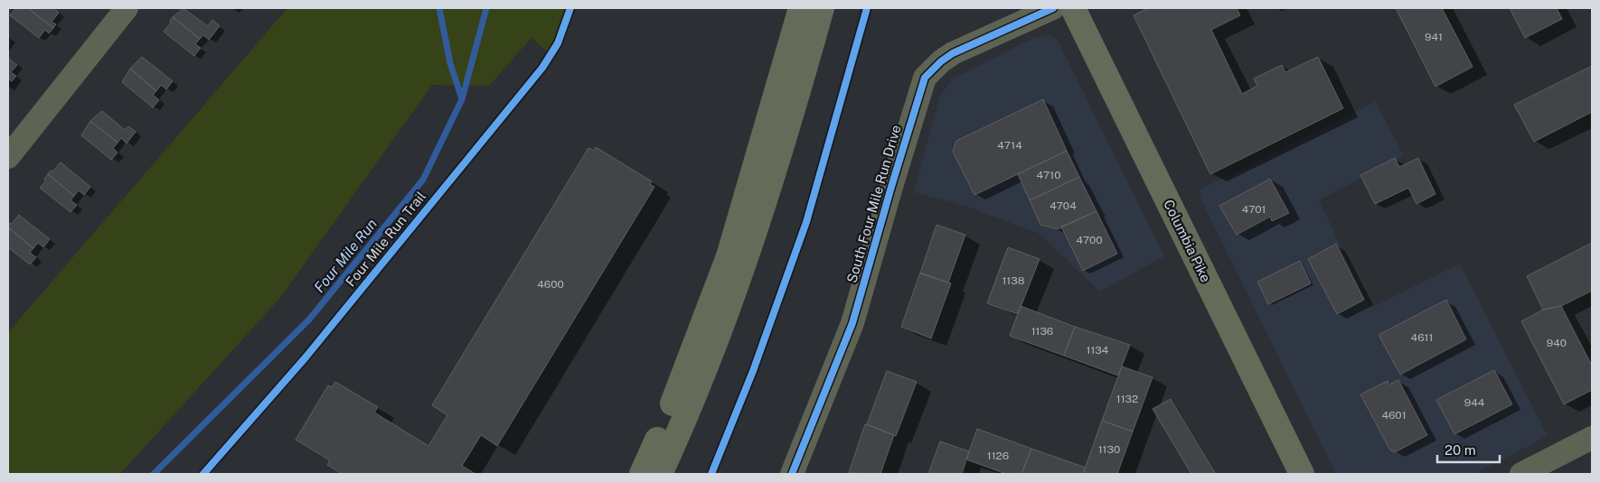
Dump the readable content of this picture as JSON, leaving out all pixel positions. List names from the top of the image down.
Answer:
{
  "streets": {
    "main road": ["Columbia Pike"],
    "street": ["South Four Mile Run Drive"],
    "cycle path": ["Four Mile Run Trail"]
  },
  "water": ["Four Mile Run"],
  "house_numbers": [
    "941",
    "4714",
    "4710",
    "4704",
    "4701",
    "4700",
    "1138",
    "4600",
    "1136",
    "4611",
    "940",
    "1134",
    "1132",
    "944",
    "4601",
    "1130",
    "1126"
  ],
  "scale_bar": "20 m"
}
